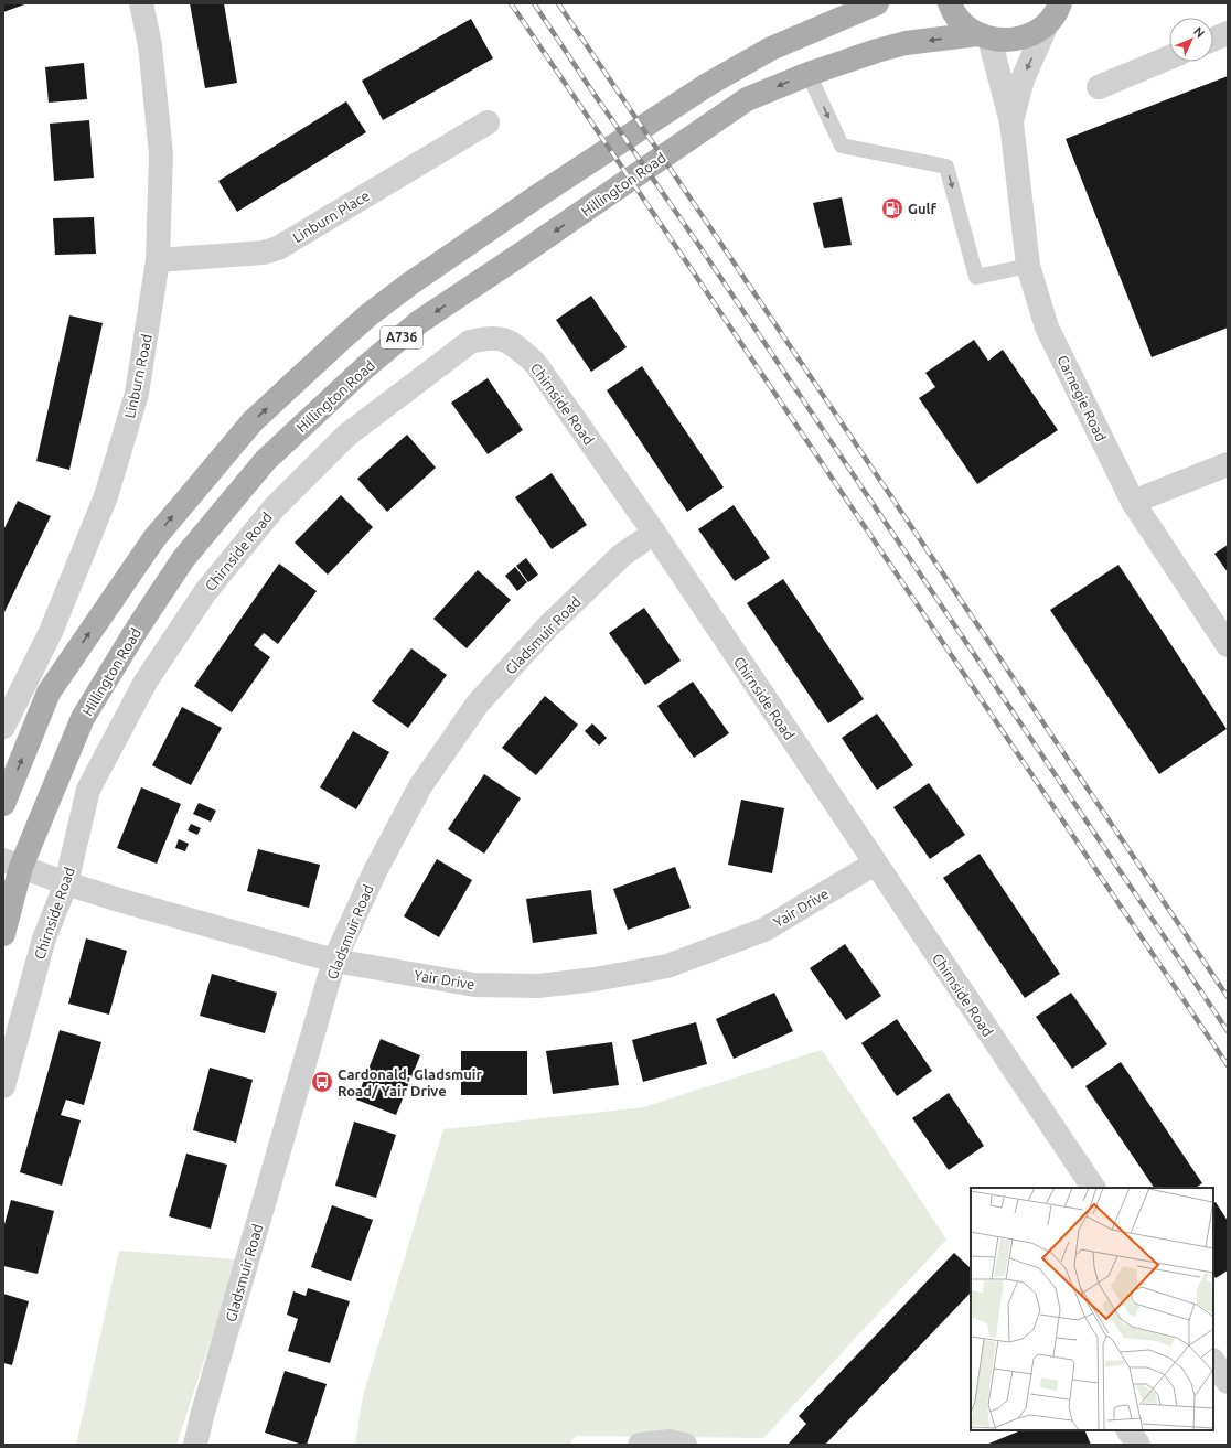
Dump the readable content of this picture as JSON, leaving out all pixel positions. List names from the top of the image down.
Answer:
{
  "streets": {
    "main road": ["Hillington Road", "A736"],
    "street": [
      "Linburn Place",
      "Linburn Road",
      "Carnegie Road",
      "Chirnside Road",
      "Gladsmuir Road",
      "Yair Drive"
    ]
  },
  "crossings": [
    ["Hillington Road", "Carnegie Road"],
    ["Hillington Road", "Yair Drive"],
    ["Linburn Place", "Linburn Road"],
    ["Chirnside Road", "Gladsmuir Road"],
    ["Chirnside Road", "Yair Drive"],
    ["Gladsmuir Road", "Yair Drive"]
  ],
  "places": {
    "fuel station": ["Gulf"],
    "bus stop": ["Cardonald, Gladsmuir Road/ Yair Drive"]
  },
  "north": "top right"
}
